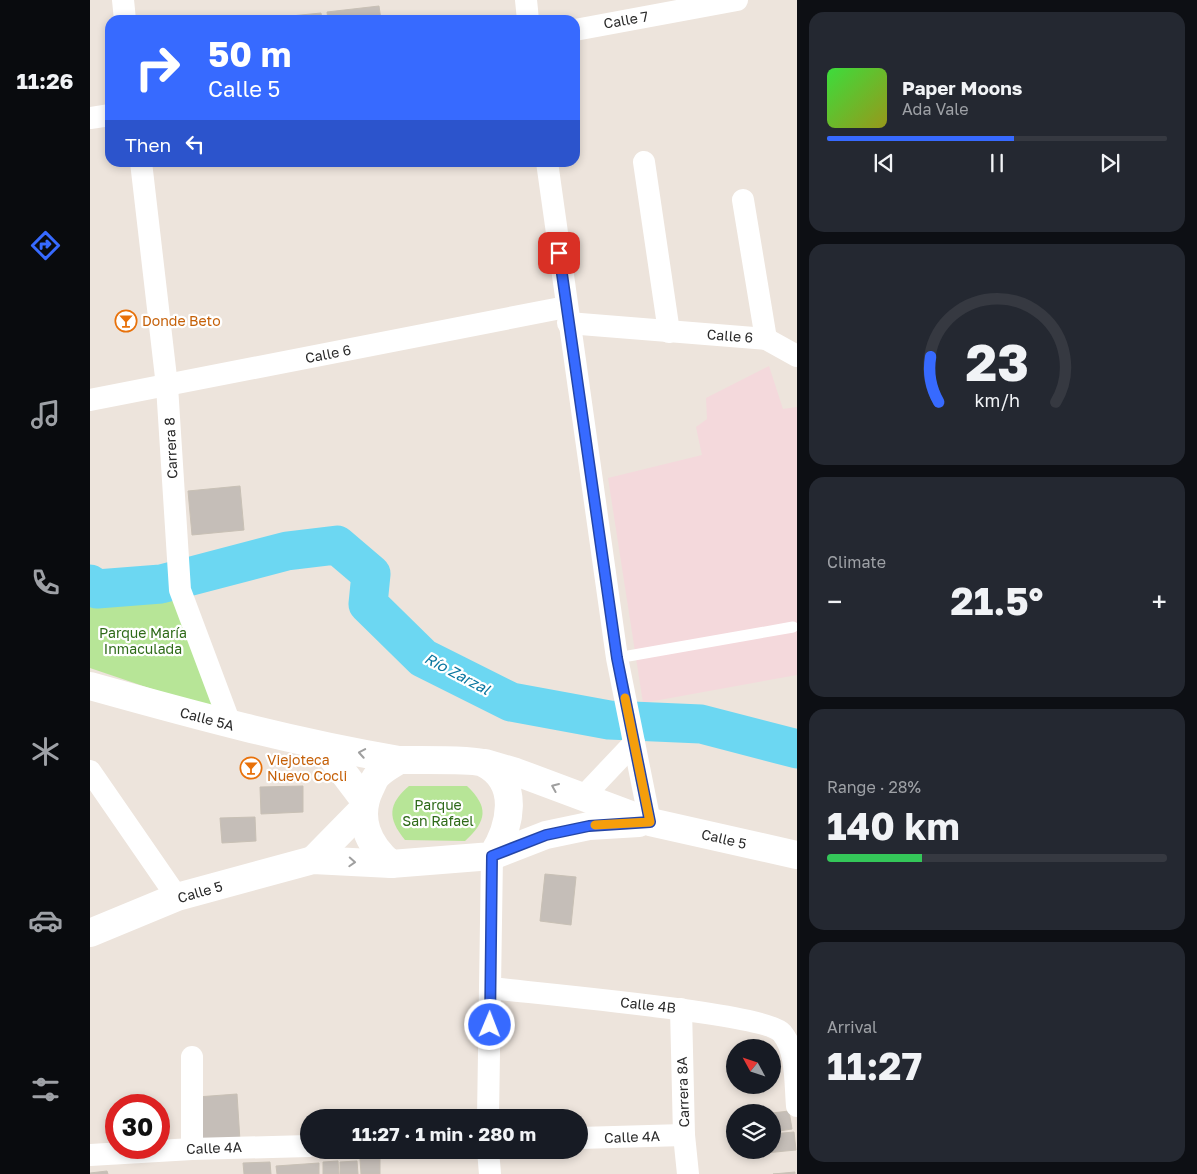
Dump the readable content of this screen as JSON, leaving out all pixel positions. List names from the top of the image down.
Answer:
{
  "streets": {
    "main road": ["Calle 5A", "Calle 5"],
    "street": [
      "Calle 7",
      "Calle 6",
      "Carrera 8",
      "Calle 4B",
      "Carrera 8A",
      "Calle 4A"
    ]
  },
  "crossings": [
    ["Calle 6", "Carrera 8"],
    ["Carrera 8", "Calle 5A"],
    ["Calle 5A", "Calle 5"],
    ["Calle 4B", "Carrera 8A"],
    ["Carrera 8A", "Calle 4A"]
  ],
  "water": ["Río Zarzal"],
  "parks": ["Parque María Inmaculada", "Parque San Rafael"],
  "places": {
    "bar": ["Donde Beto", "Viejoteca Nuevo Cocli"]
  },
  "north": "top left",
  "page": {
    "tabs": "11:26",
    "turn": ["50 m", "Calle 5"],
    "song": ["Paper Moons", "Ada Vale"],
    "then": "Then",
    "tile": [
      "Climate",
      ["Range · 28%", "140 km"],
      ["Arrival", "11:27"]
    ],
    "heat": ["−", "21.5°", "+"],
    "limit": "30",
    "trip": "11:27 · 1 min · 280 m",
    "gauge": ["23", "km/h"]
  }
}
